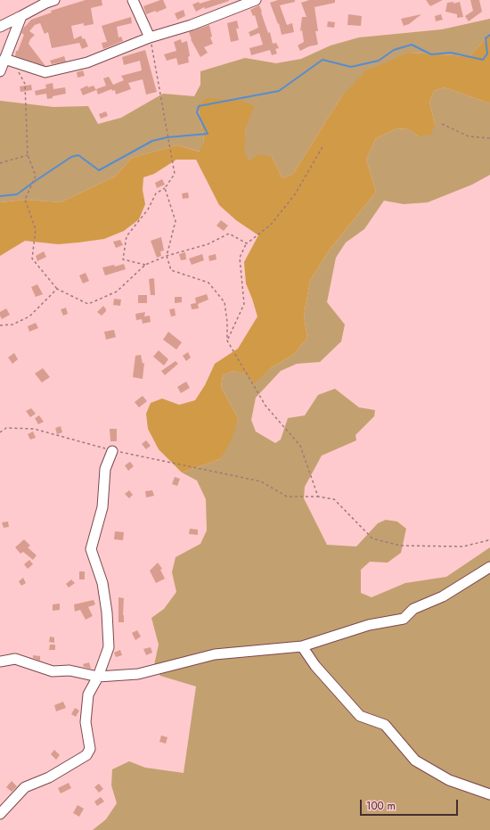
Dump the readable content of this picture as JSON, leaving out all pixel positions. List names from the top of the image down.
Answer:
{
  "scale_bar": "100 m"
}
